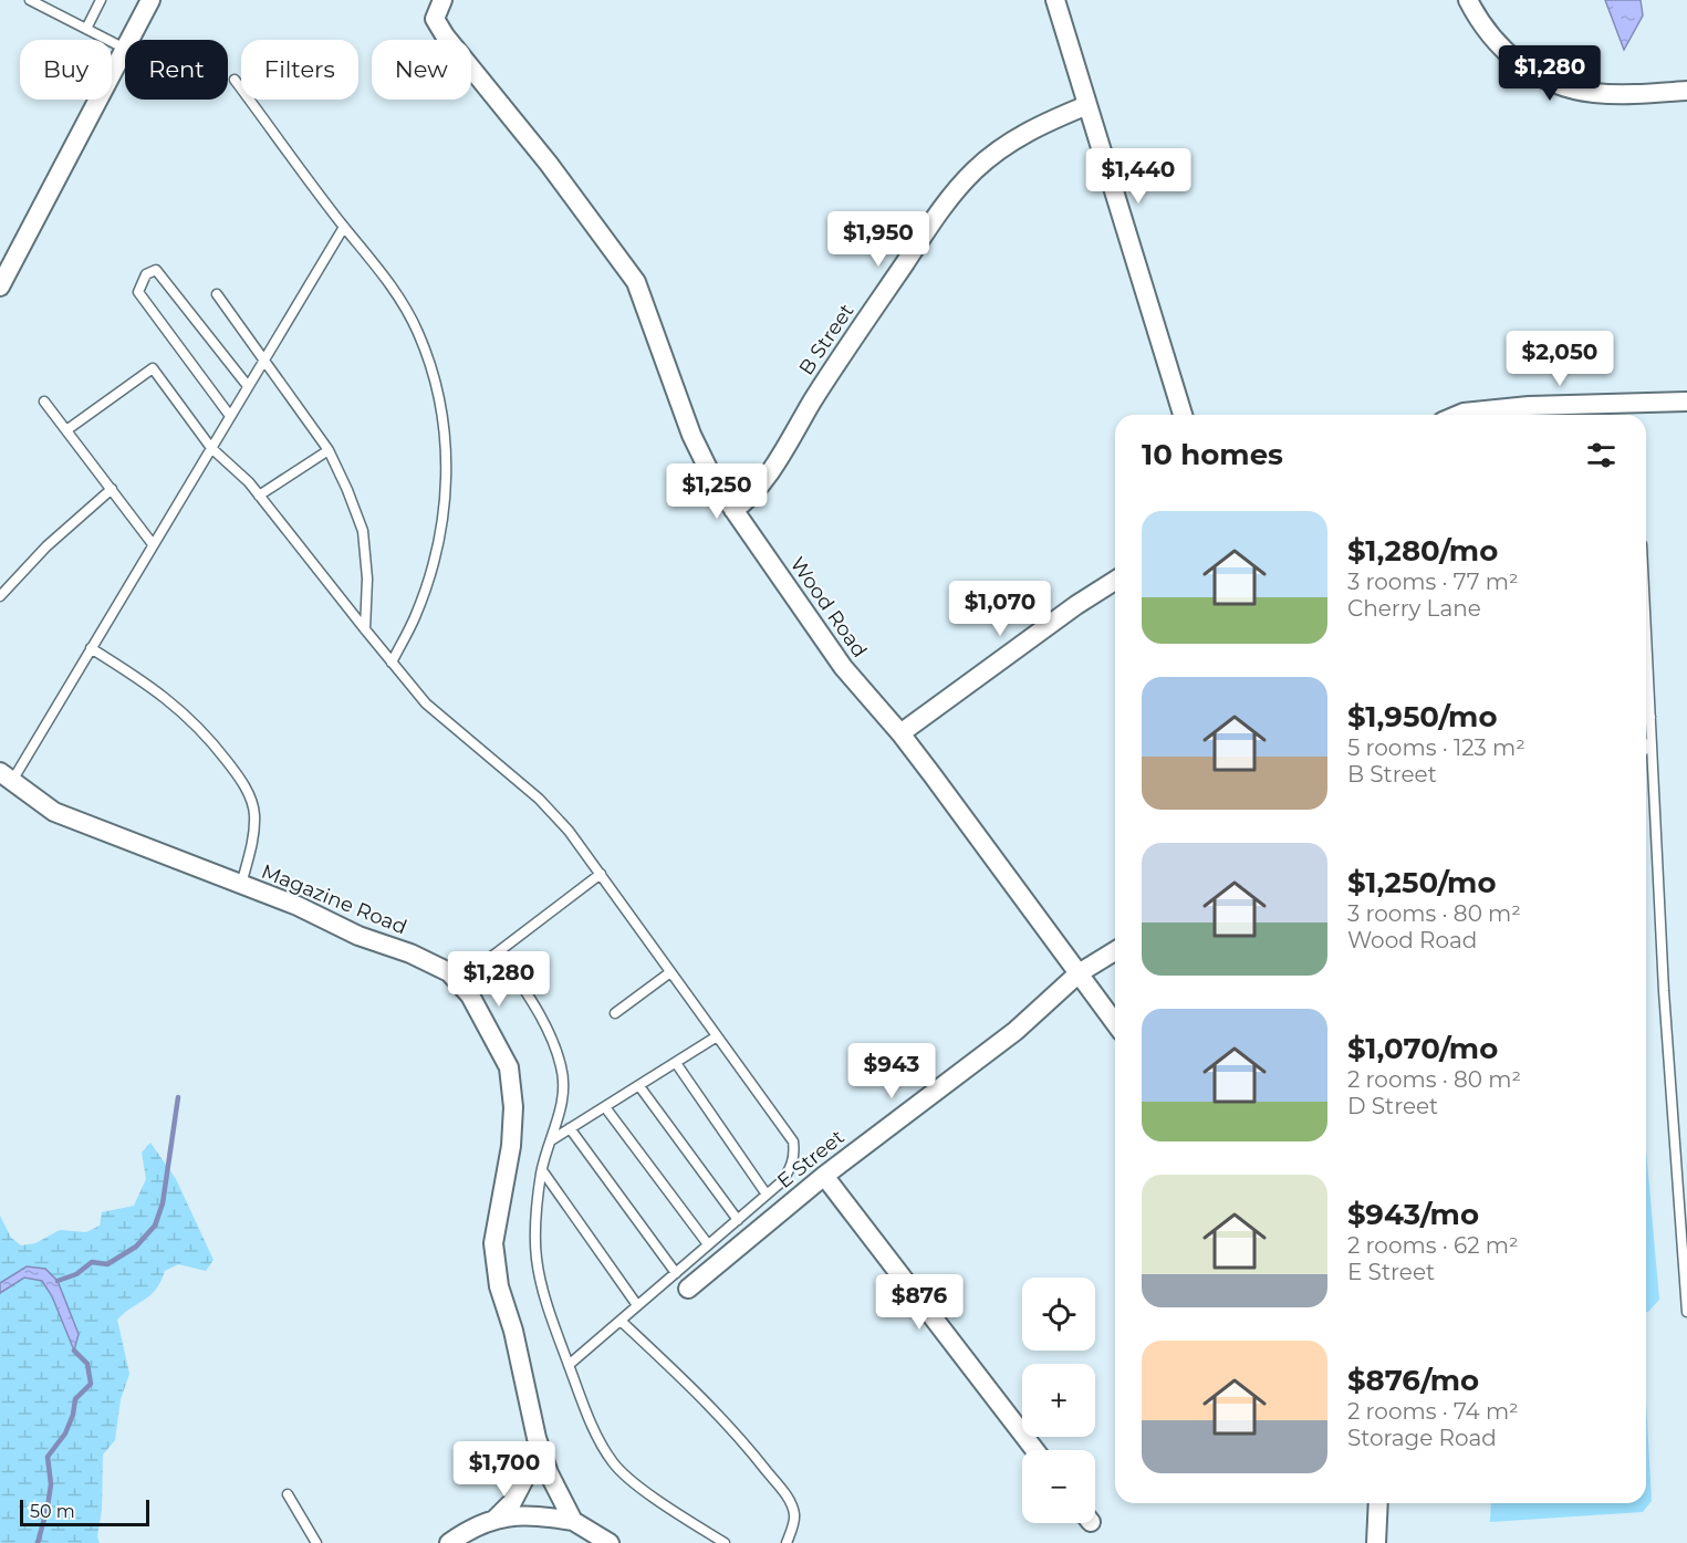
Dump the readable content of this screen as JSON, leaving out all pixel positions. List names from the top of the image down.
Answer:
{
  "streets": {
    "street": [
      "B Street",
      "Wood Road",
      "Magazine Road",
      "E Street"
    ]
  },
  "crossings": [
    ["B Street", "Wood Road"],
    ["Wood Road", "E Street"]
  ],
  "scale_bar": "50 m",
  "page": {
    "chip": [
      "Buy",
      "Rent",
      "Filters",
      "New"
    ],
    "price": [
      "$1,280",
      "$1,440",
      "$1,950",
      "$2,050",
      "$1,250",
      "$1,070",
      "$1,280",
      "$943",
      "$876",
      "$1,700"
    ],
    "heading": "10 homes",
    "list": [
      {
        "name": "$1,280/mo",
        "note": "3 rooms · 77 m² · Cherry Lane"
      },
      {
        "name": "$1,950/mo",
        "note": "5 rooms · 123 m² · B Street"
      },
      {
        "name": "$1,250/mo",
        "note": "3 rooms · 80 m² · Wood Road"
      },
      {
        "name": "$1,070/mo",
        "note": "2 rooms · 80 m² · D Street"
      },
      {
        "name": "$943/mo",
        "note": "2 rooms · 62 m² · E Street"
      },
      {
        "name": "$876/mo",
        "note": "2 rooms · 74 m² · Storage Road"
      }
    ],
    "map_buttons": ["+", "−"],
    "scale": "50 m"
  }
}
